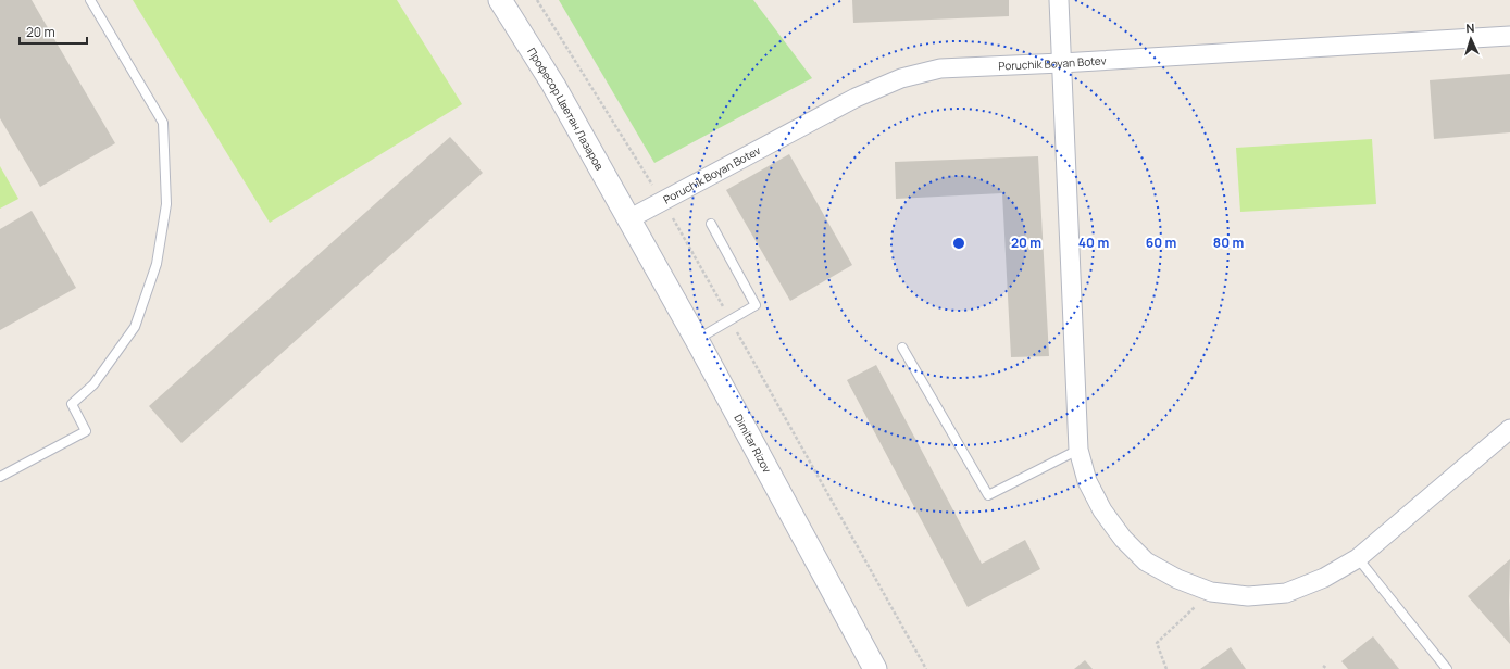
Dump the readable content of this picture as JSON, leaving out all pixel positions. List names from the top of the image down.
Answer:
{
  "streets": {
    "street": ["Poruchik Boyan Botev", "Професор Цветан Лазаров", "Dimitar Rizov"]
  },
  "crossings": [
    ["Poruchik Boyan Botev", "Професор Цветан Лазаров"],
    ["Poruchik Boyan Botev", "Dimitar Rizov"],
    ["Професор Цветан Лазаров", "Dimitar Rizov"]
  ],
  "scale_bar": "20 m",
  "north": "top",
  "rings": [
    "20 m",
    "40 m",
    "60 m",
    "80 m"
  ]
}
